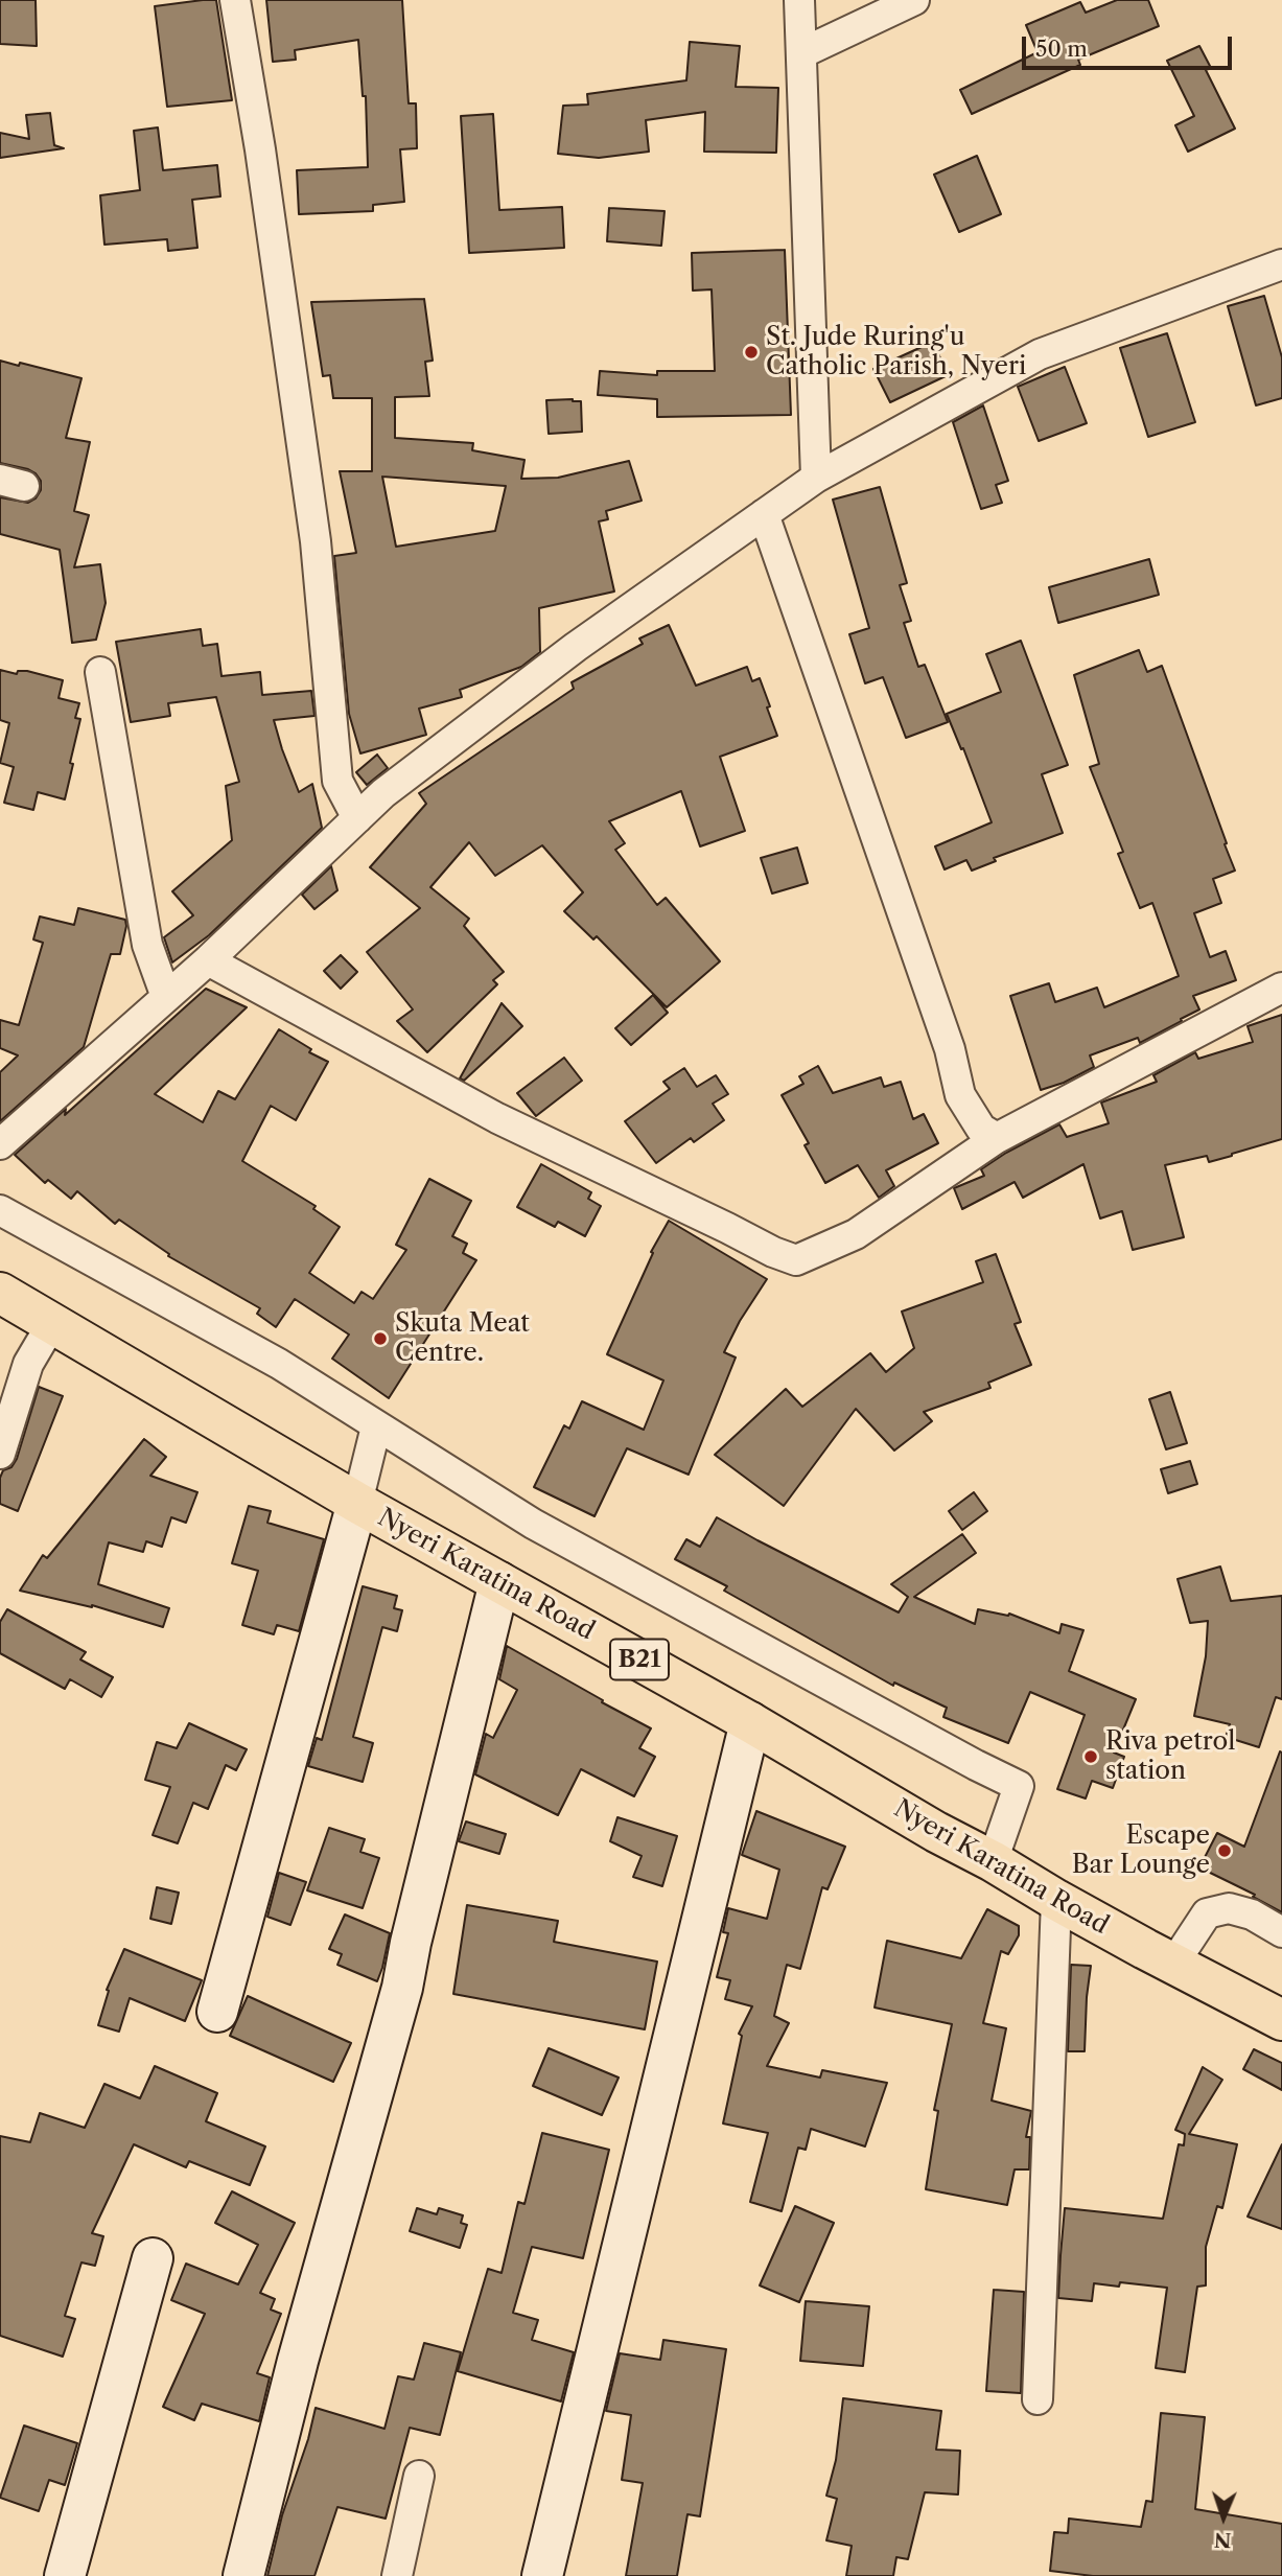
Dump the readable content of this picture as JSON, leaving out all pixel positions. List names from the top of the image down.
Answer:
{
  "streets": {
    "highway": ["Nyeri Karatina Road", "B21"]
  },
  "places": [
    "St. Jude Ruring'u Catholic Parish, Nyeri",
    "Skuta Meat Centre.",
    "Riva petrol station",
    "Escape Bar Lounge"
  ],
  "scale_bar": "50 m",
  "north": "bottom"
}
